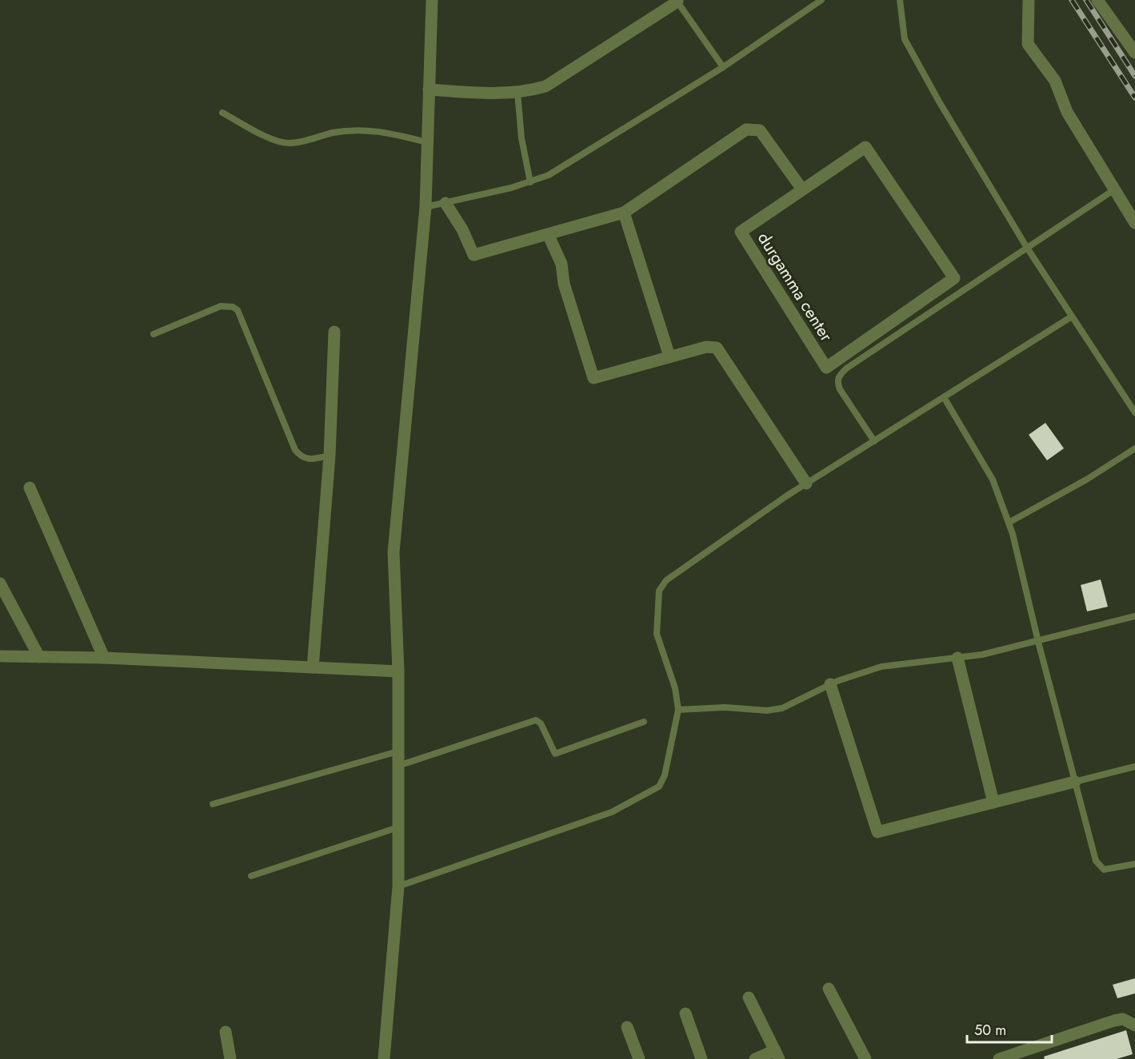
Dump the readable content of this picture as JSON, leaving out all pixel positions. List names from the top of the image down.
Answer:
{
  "streets": {
    "street": ["durgamma center"]
  },
  "scale_bar": "50 m"
}
